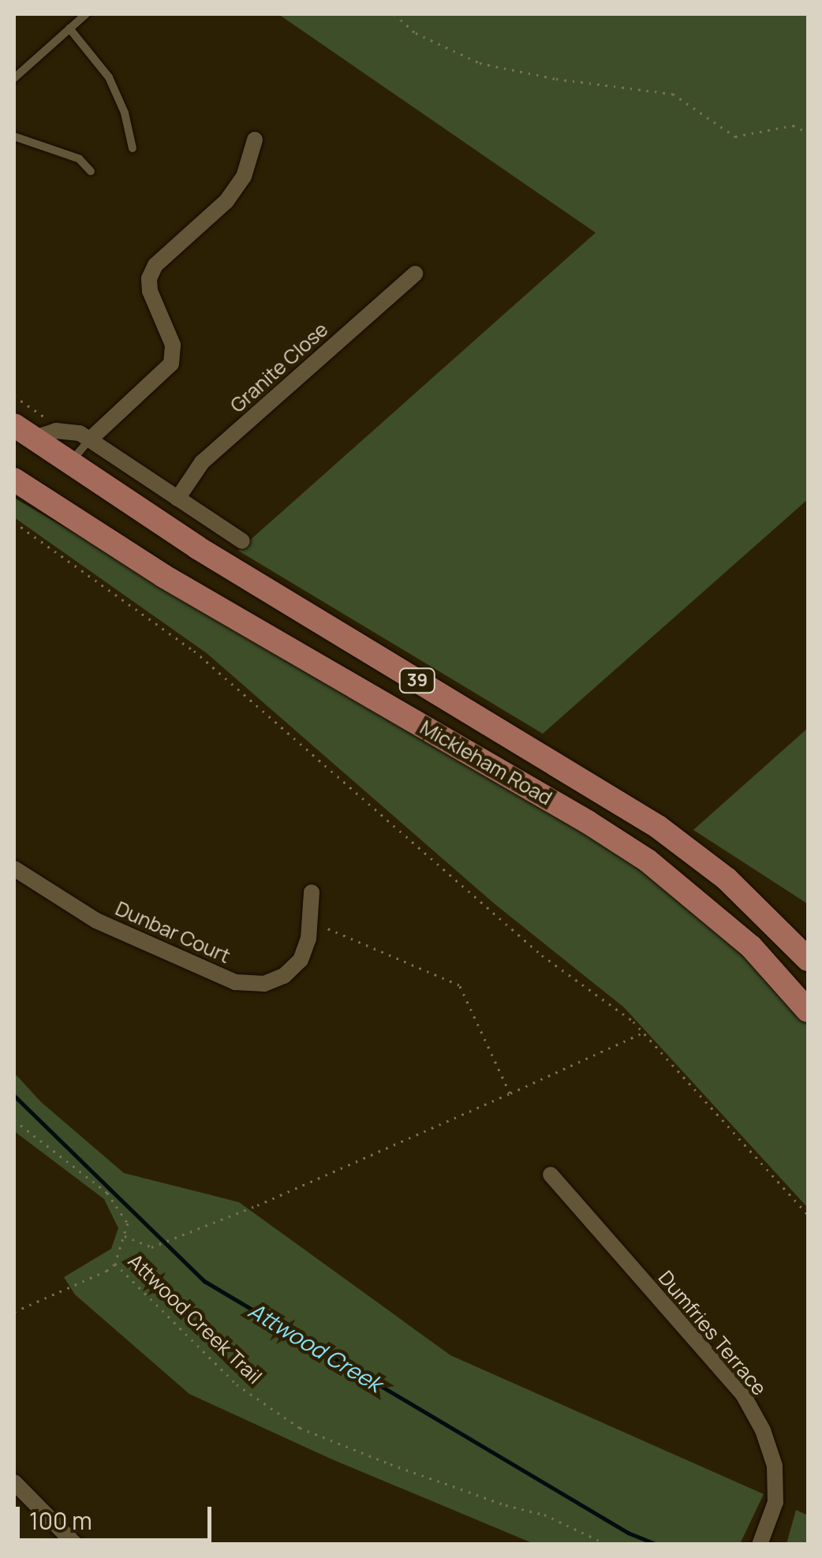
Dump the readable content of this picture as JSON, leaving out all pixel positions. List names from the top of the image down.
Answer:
{
  "streets": {
    "main road": ["39", "Mickleham Road"],
    "street": ["Granite Close", "Dunbar Court", "Dumfries Terrace"],
    "path": ["Attwood Creek Trail"]
  },
  "water": ["Attwood Creek"],
  "scale_bar": "100 m"
}
